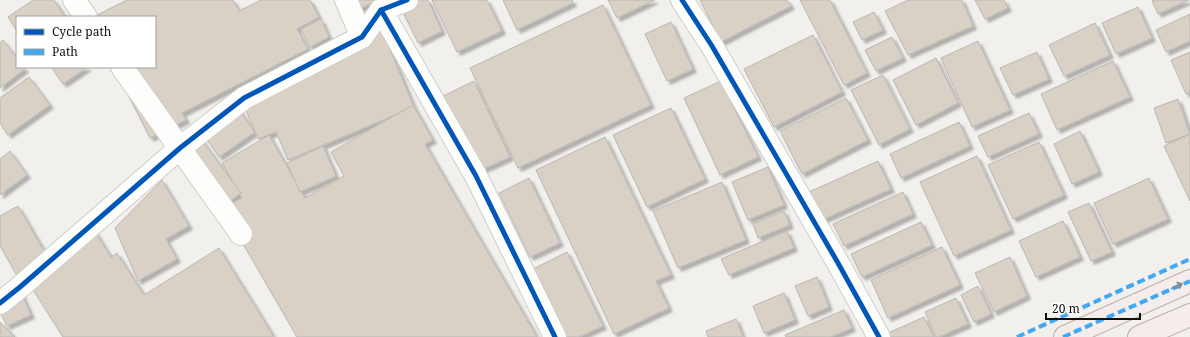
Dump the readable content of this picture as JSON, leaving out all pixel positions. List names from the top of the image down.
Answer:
{
  "legend": ["Cycle path", "Path"],
  "scale_bar": "20 m"
}
